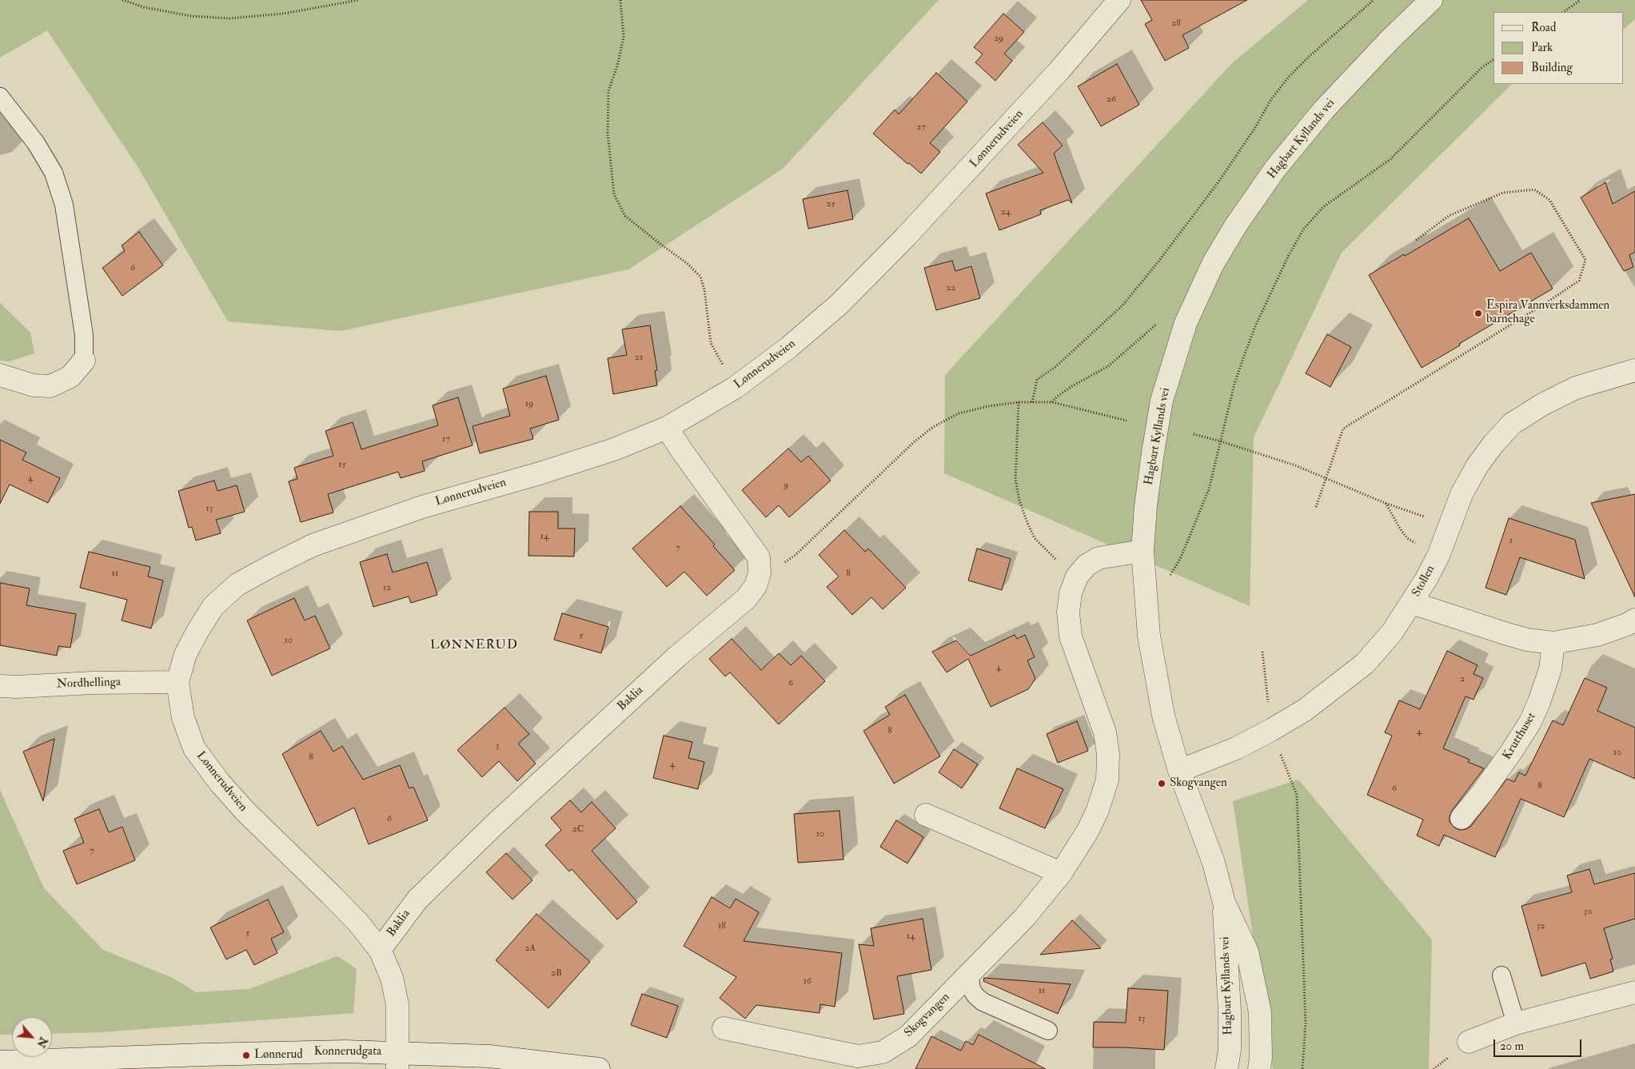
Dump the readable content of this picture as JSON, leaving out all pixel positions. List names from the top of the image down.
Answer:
{
  "streets": {
    "street": [
      "Lønnerudveien",
      "Hagbart Kyllands vei",
      "Stollen",
      "Nordhellinga",
      "Baklia",
      "Krutthuset",
      "Skogvangen",
      "Konnerudgata"
    ]
  },
  "crossings": [
    ["Lønnerudveien", "Nordhellinga"],
    ["Lønnerudveien", "Baklia"],
    ["Lønnerudveien", "Konnerudgata"],
    ["Hagbart Kyllands vei", "Stollen"],
    ["Hagbart Kyllands vei", "Skogvangen"]
  ],
  "districts": ["LØNNERUD"],
  "places": ["Espira Vannverksdammen barnehage", "Skogvangen", "Lønnerud"],
  "house_numbers": [
    "28",
    "29",
    "26",
    "27",
    "25",
    "24",
    "6",
    "22",
    "21",
    "19",
    "17",
    "15",
    "4",
    "9",
    "13",
    "14",
    "1",
    "7",
    "11",
    "8",
    "12",
    "5",
    "10",
    "4",
    "2",
    "6",
    "8",
    "4",
    "3",
    "10",
    "8",
    "4",
    "8",
    "6",
    "6",
    "2C",
    "10",
    "7",
    "30",
    "18",
    "32",
    "5",
    "14",
    "2A",
    "2B",
    "16",
    "11",
    "13"
  ],
  "legend": ["Road", "Park", "Building"],
  "scale_bar": "20 m",
  "north": "bottom right"
}
